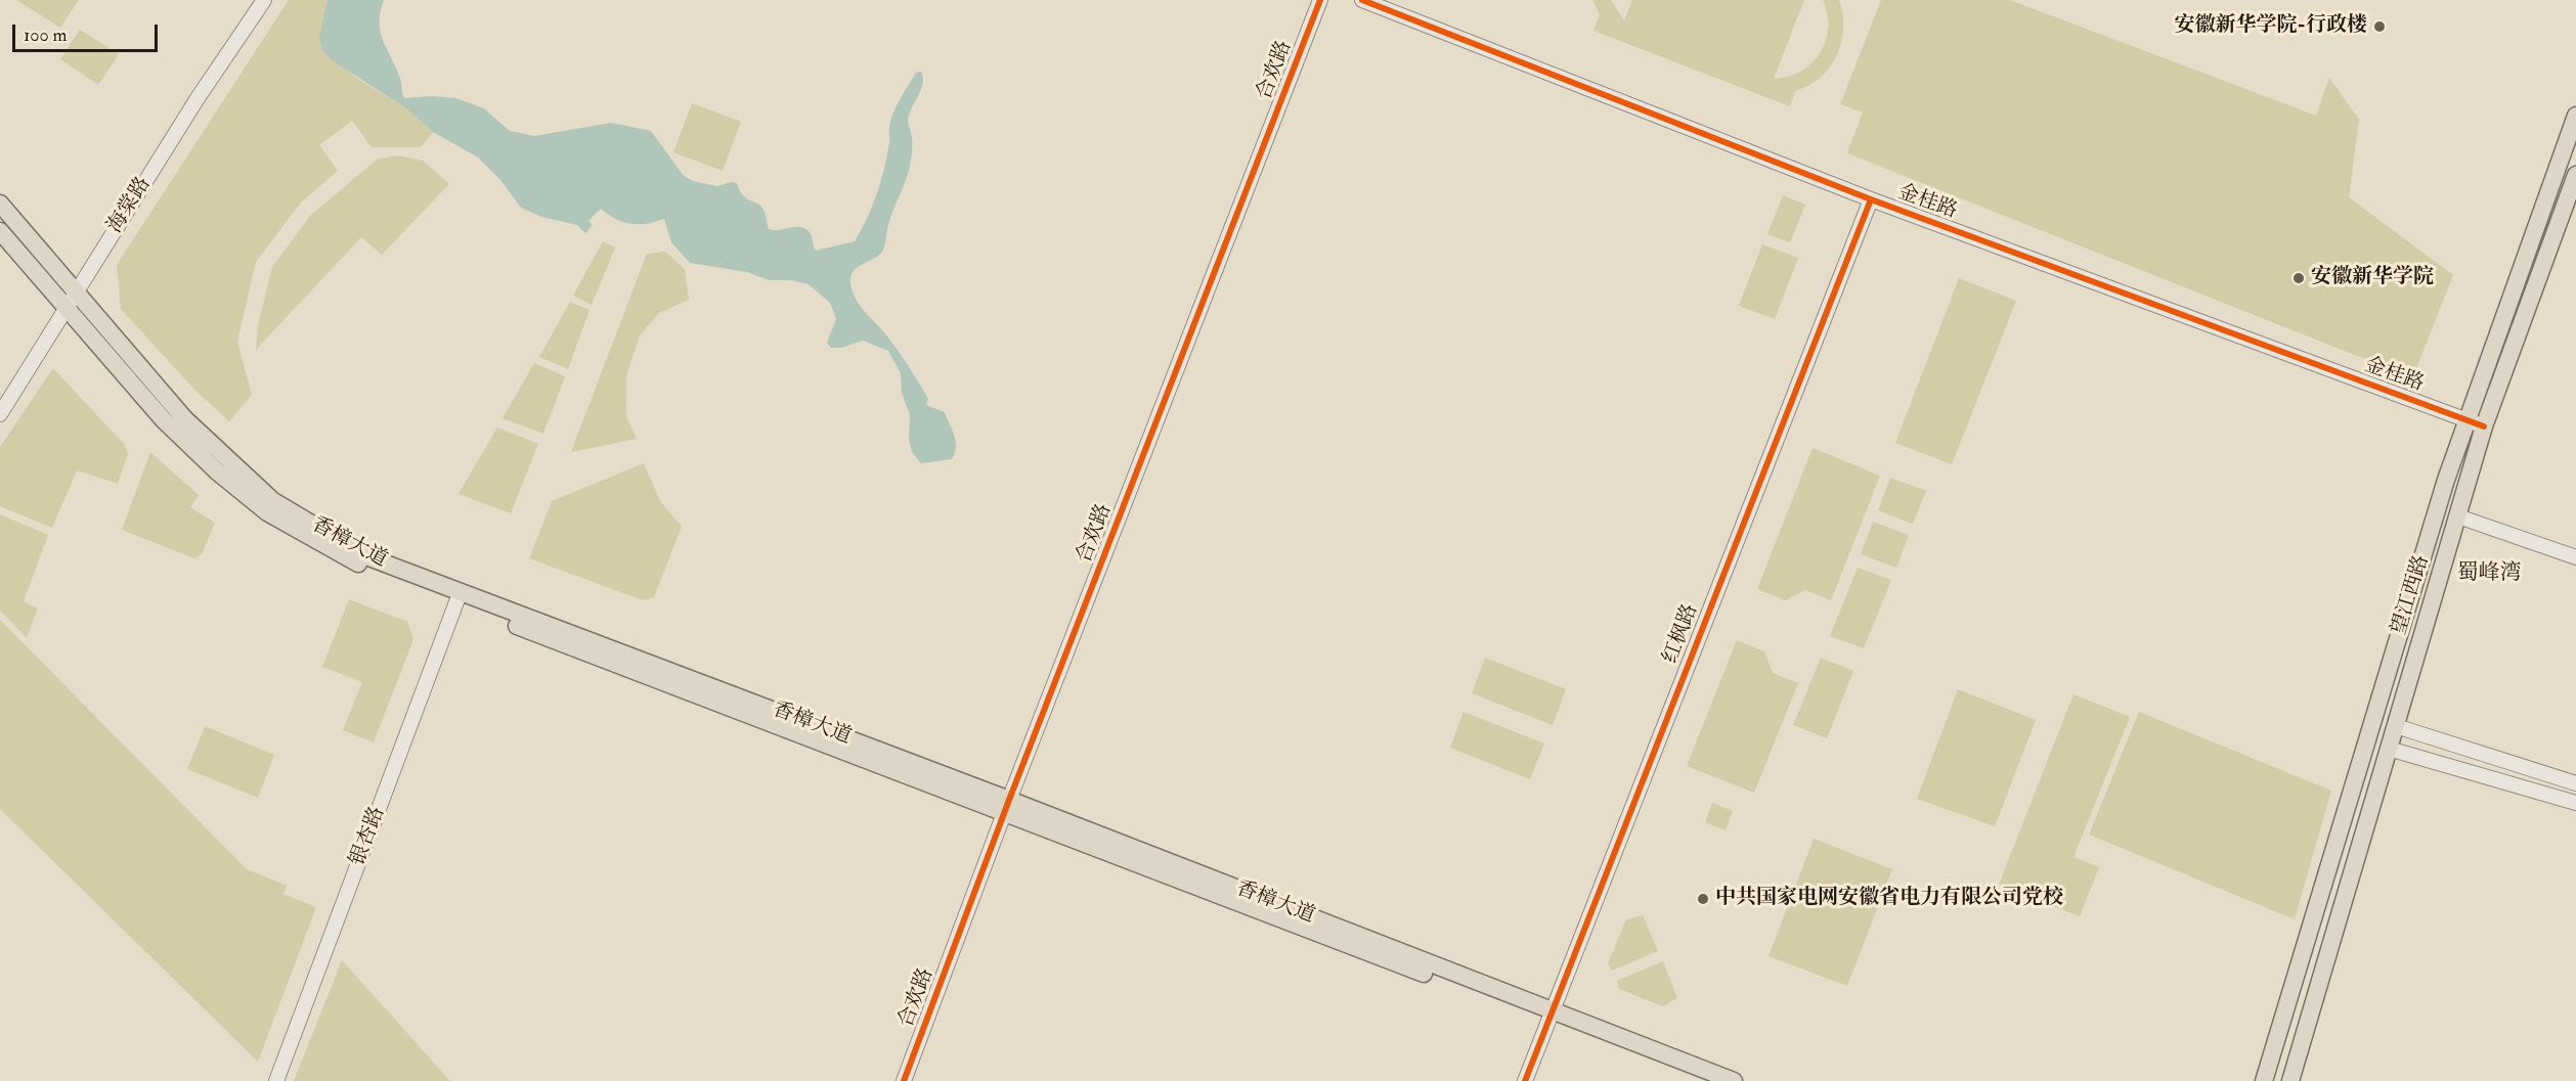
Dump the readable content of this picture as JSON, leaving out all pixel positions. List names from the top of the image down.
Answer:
{
  "streets": {
    "main road": ["香樟大道", "望江西路"],
    "street": [
      "合欢路",
      "金桂路",
      "海棠路",
      "红枫路",
      "银杏路"
    ]
  },
  "crossings": [
    ["合欢路", "香樟大道"],
    ["金桂路", "望江西路"],
    ["金桂路", "红枫路"],
    ["海棠路", "香樟大道"],
    ["香樟大道", "红枫路"],
    ["香樟大道", "银杏路"]
  ],
  "districts": ["蜀峰湾"],
  "places": ["安徽新华学院-行政楼", "安徽新华学院", "中共国家电网安徽省电力有限公司党校"],
  "scale_bar": "100 m"
}
